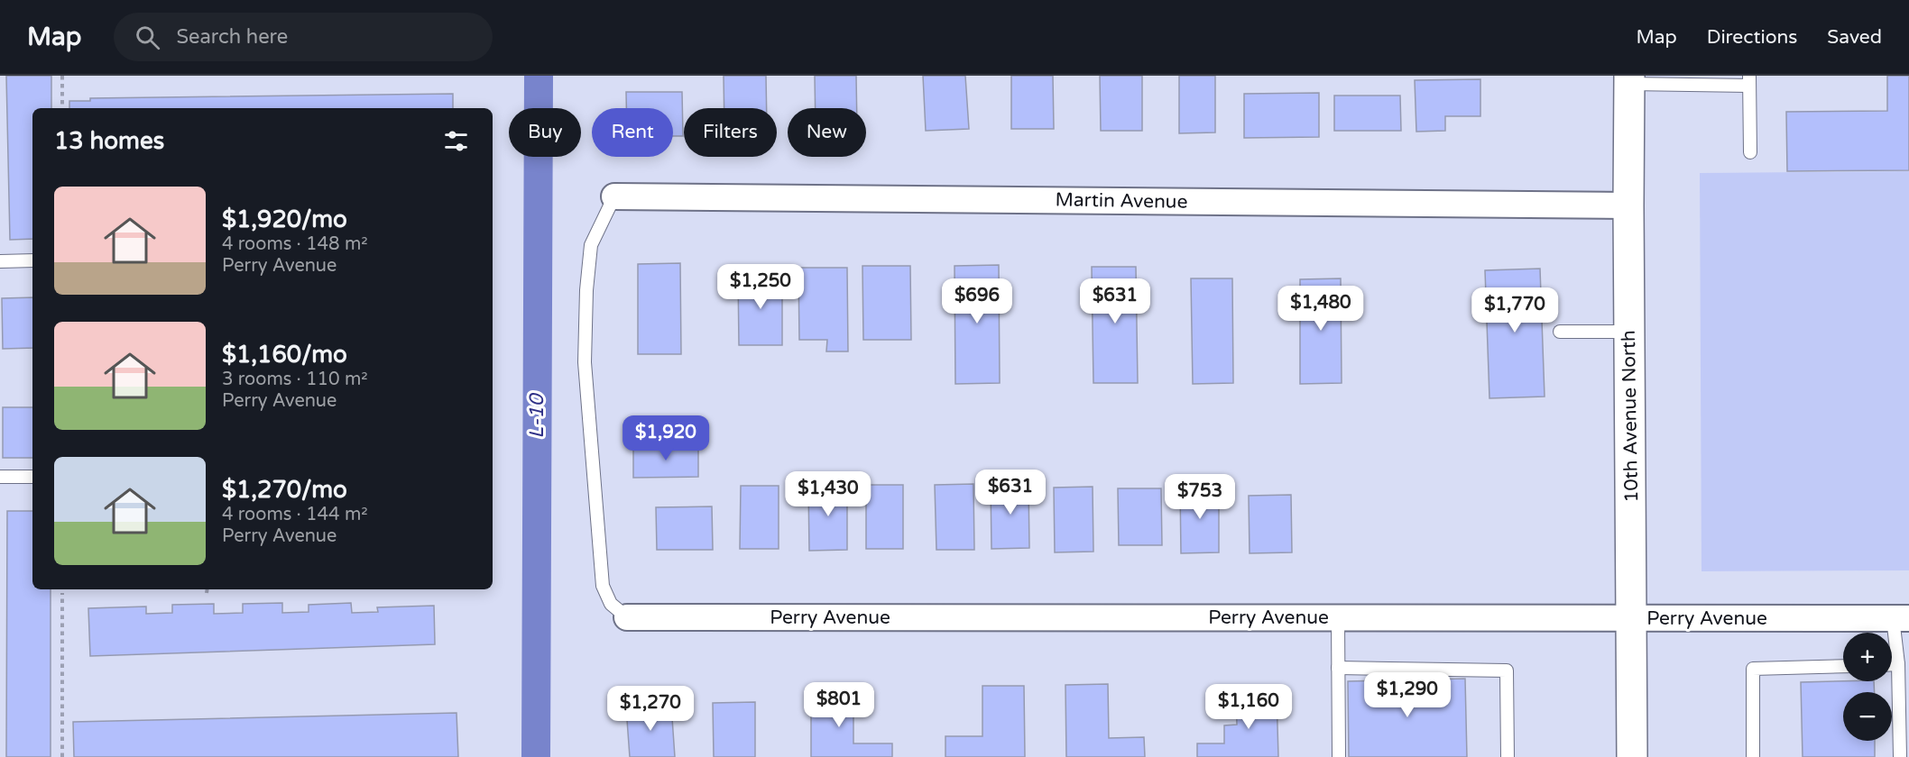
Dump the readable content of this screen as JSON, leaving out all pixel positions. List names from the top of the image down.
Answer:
{
  "streets": {
    "street": ["Martin Avenue", "10th Avenue North", "Perry Avenue"]
  },
  "crossings": [
    ["Martin Avenue", "10th Avenue North"],
    ["10th Avenue North", "Perry Avenue"]
  ],
  "water": ["L-10"],
  "page": {
    "header": "Map",
    "search": "Search here",
    "nav": ["Map", "Directions", "Saved"],
    "chip": [
      "Buy",
      "Rent",
      "Filters",
      "New"
    ],
    "heading": "13 homes",
    "list": [
      {
        "name": "$1,920/mo",
        "note": "4 rooms · 148 m² · Perry Avenue"
      },
      {
        "name": "$1,160/mo",
        "note": "3 rooms · 110 m² · Perry Avenue"
      },
      {
        "name": "$1,270/mo",
        "note": "4 rooms · 144 m² · Perry Avenue"
      }
    ],
    "price": [
      "$1,250",
      "$696",
      "$631",
      "$1,480",
      "$1,770",
      "$1,920",
      "$631",
      "$1,430",
      "$753",
      "$1,290",
      "$801",
      "$1,160",
      "$1,270"
    ],
    "map_buttons": ["+", "−"]
  }
}
